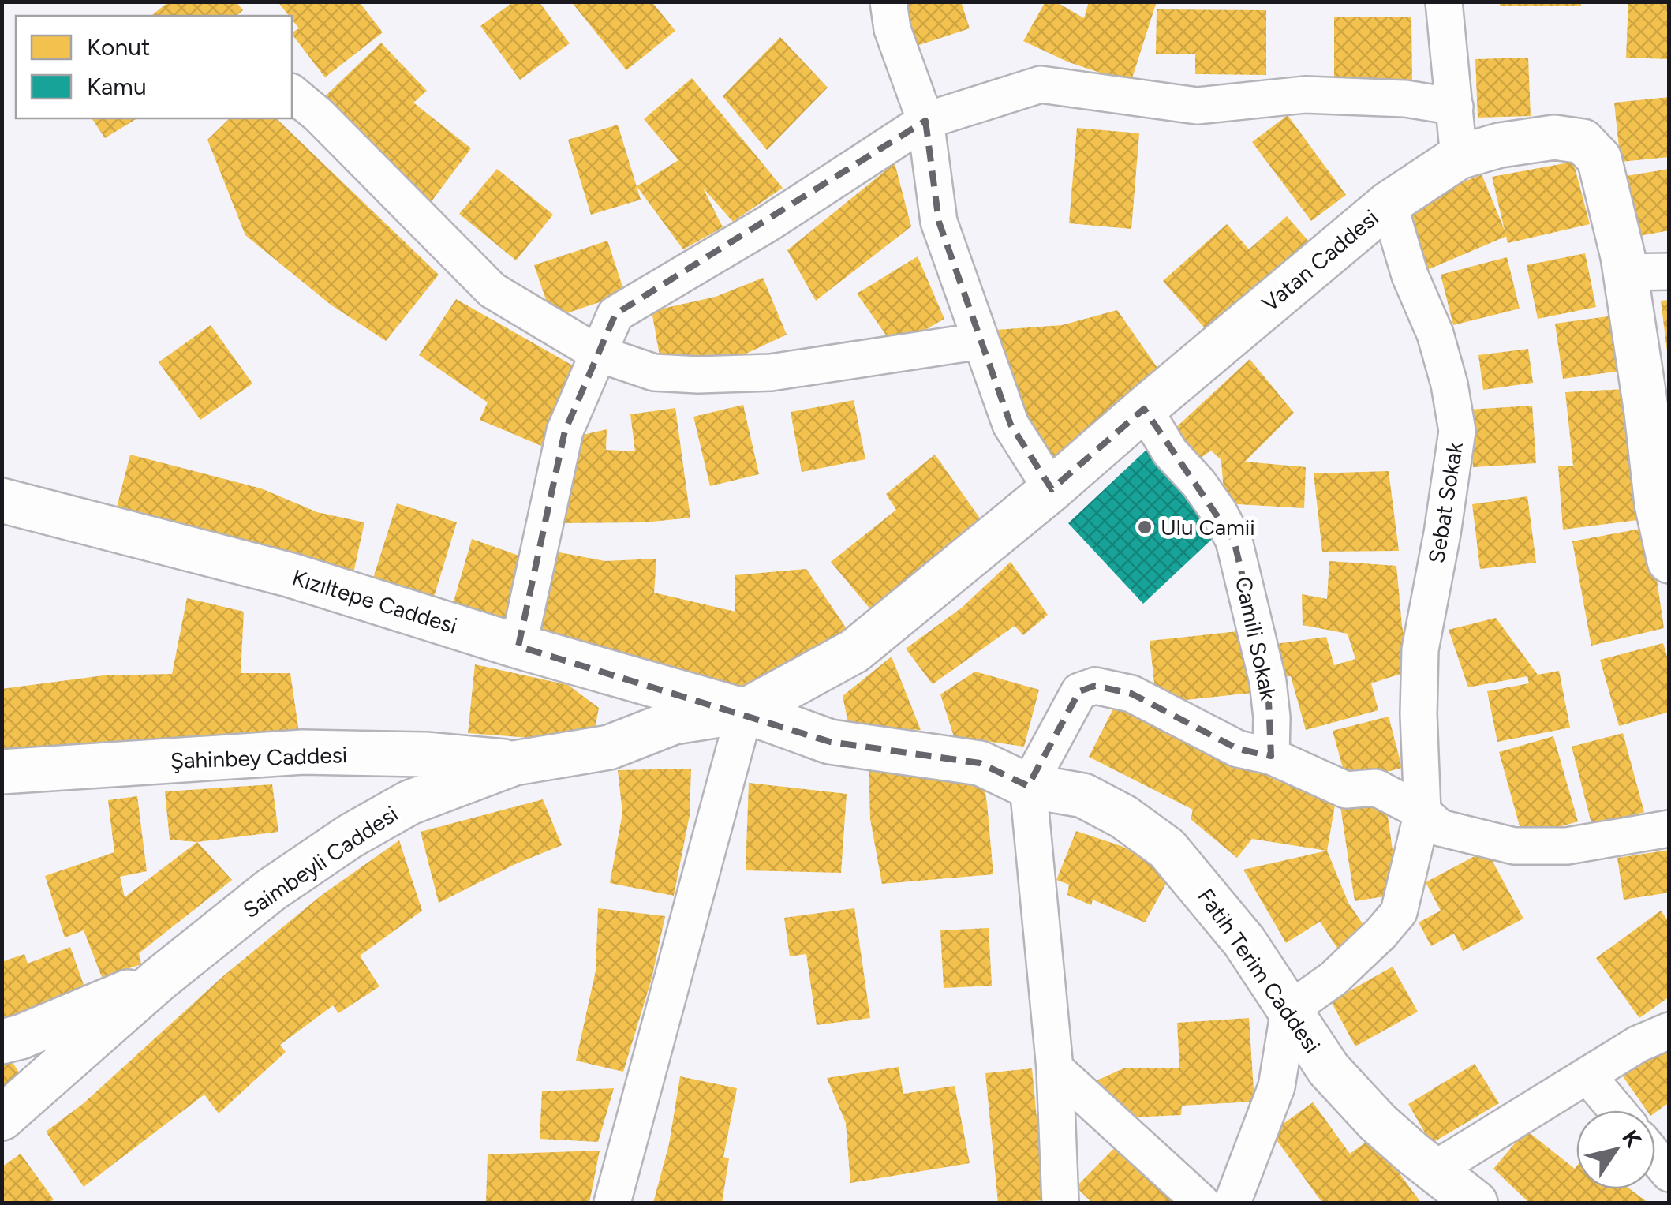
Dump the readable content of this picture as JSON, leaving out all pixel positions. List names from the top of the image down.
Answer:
{
  "streets": {
    "street": [
      "Vatan Caddesi",
      "Sebat Sokak",
      "Kızıltepe Caddesi",
      "Camili Sokak",
      "Şahinbey Caddesi",
      "Saimbeyli Caddesi",
      "Fatih Terim Caddesi"
    ]
  },
  "crossings": [
    ["Vatan Caddesi", "Sebat Sokak"],
    ["Vatan Caddesi", "Kızıltepe Caddesi"],
    ["Vatan Caddesi", "Camili Sokak"],
    ["Vatan Caddesi", "Saimbeyli Caddesi"],
    ["Vatan Caddesi", "Fatih Terim Caddesi"],
    ["Sebat Sokak", "Fatih Terim Caddesi"],
    ["Kızıltepe Caddesi", "Saimbeyli Caddesi"],
    ["Kızıltepe Caddesi", "Fatih Terim Caddesi"],
    ["Şahinbey Caddesi", "Saimbeyli Caddesi"],
    ["Saimbeyli Caddesi", "Fatih Terim Caddesi"]
  ],
  "places": ["Ulu Camii"],
  "legend": ["Konut", "Kamu"],
  "north": "top right"
}
